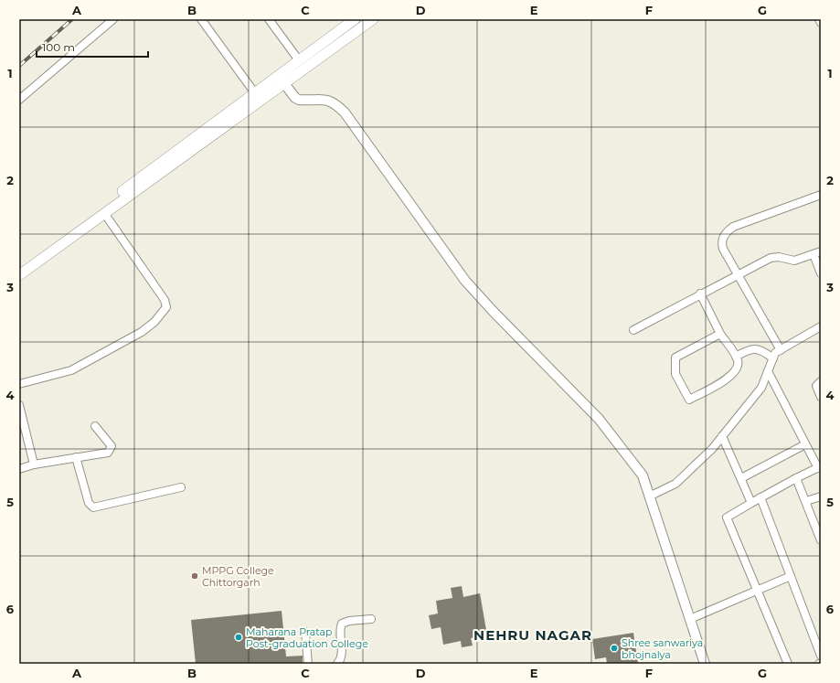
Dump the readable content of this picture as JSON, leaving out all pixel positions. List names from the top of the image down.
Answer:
{
  "districts": ["NEHRU NAGAR"],
  "places": ["MPPG College Chittorgarh", "Maharana Pratap Post-graduation College", "Shree sanwariya bhojnalya"],
  "scale_bar": "100 m",
  "grid": {
    "columns": [
      "A",
      "B",
      "C",
      "D",
      "E",
      "F",
      "G"
    ],
    "rows": [
      "1",
      "2",
      "3",
      "4",
      "5",
      "6"
    ]
  }
}
